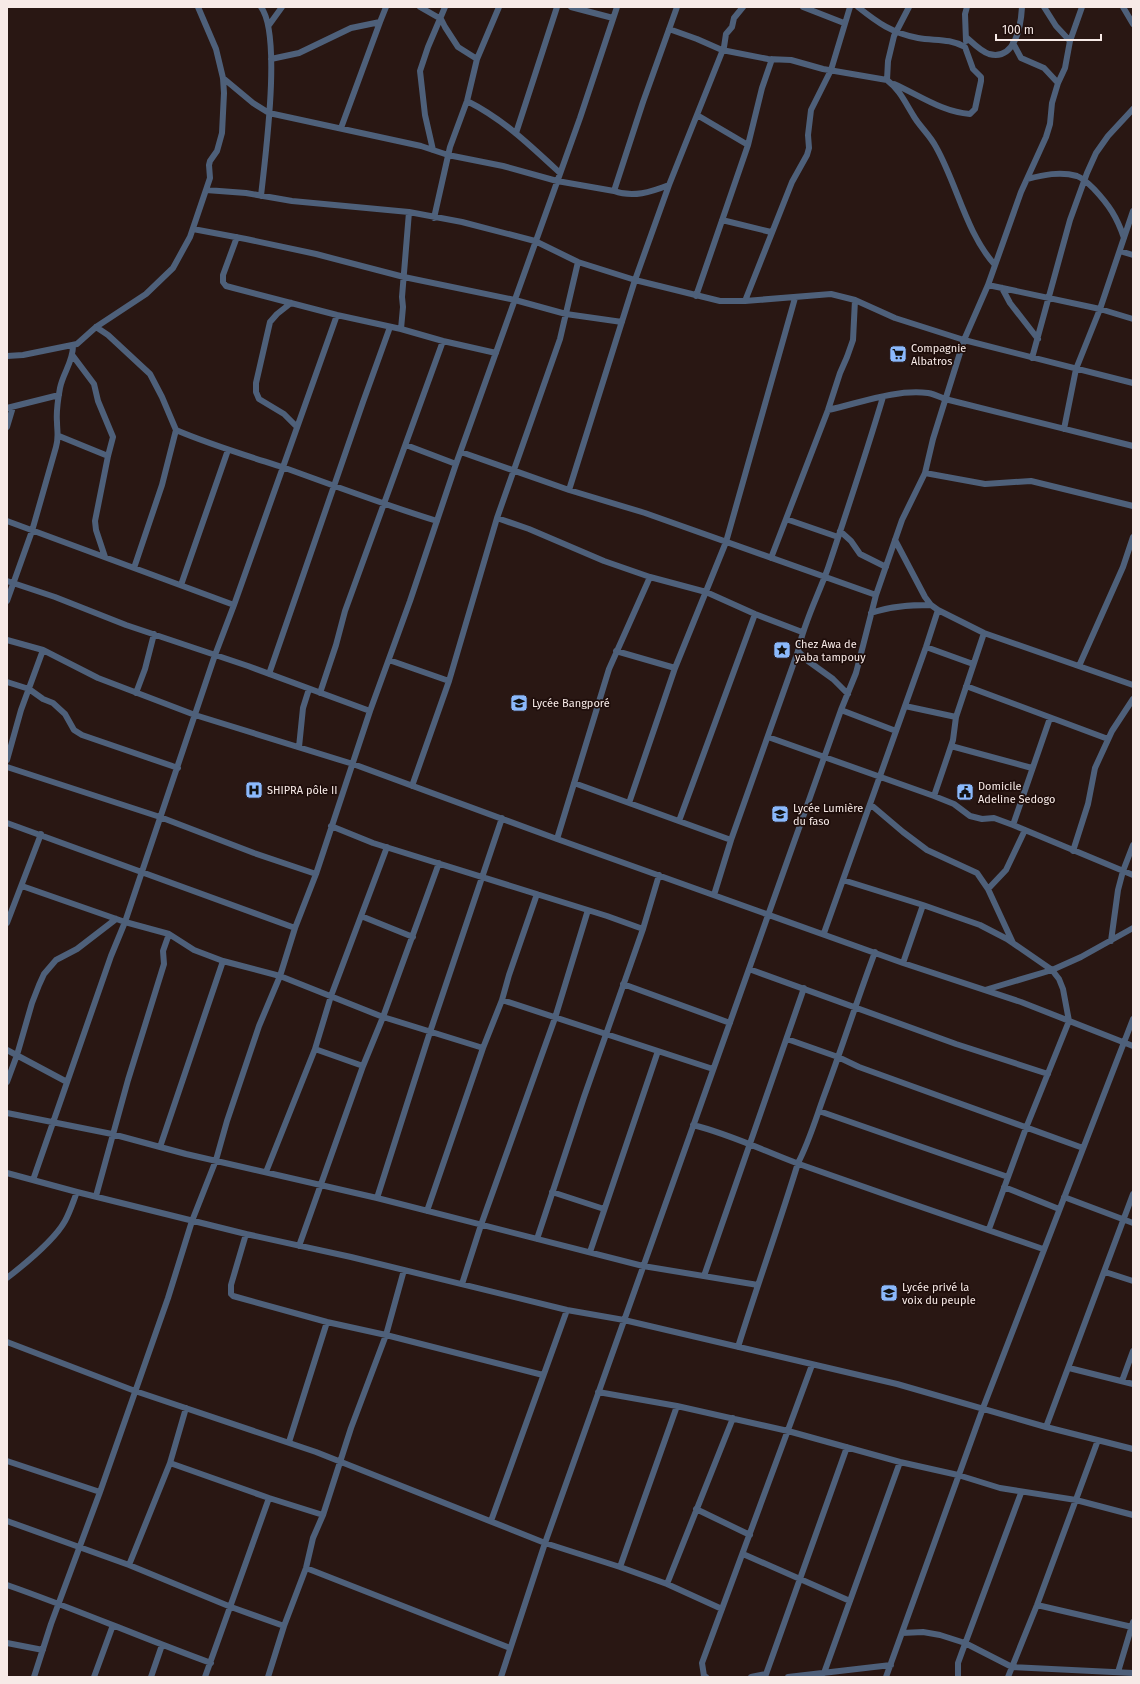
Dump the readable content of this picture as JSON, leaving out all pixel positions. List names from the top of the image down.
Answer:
{
  "places": {
    "supermarket": ["Compagnie Albatros"],
    "place": ["Chez Awa de yaba tampouy"],
    "school or university": ["Lycée Bangporé", "Lycée Lumière du faso", "Lycée privé la voix du peuple"],
    "hospital": ["SHIPRA pôle II"],
    "public building": ["Domicile Adeline Sedogo"]
  },
  "scale_bar": "100 m"
}
